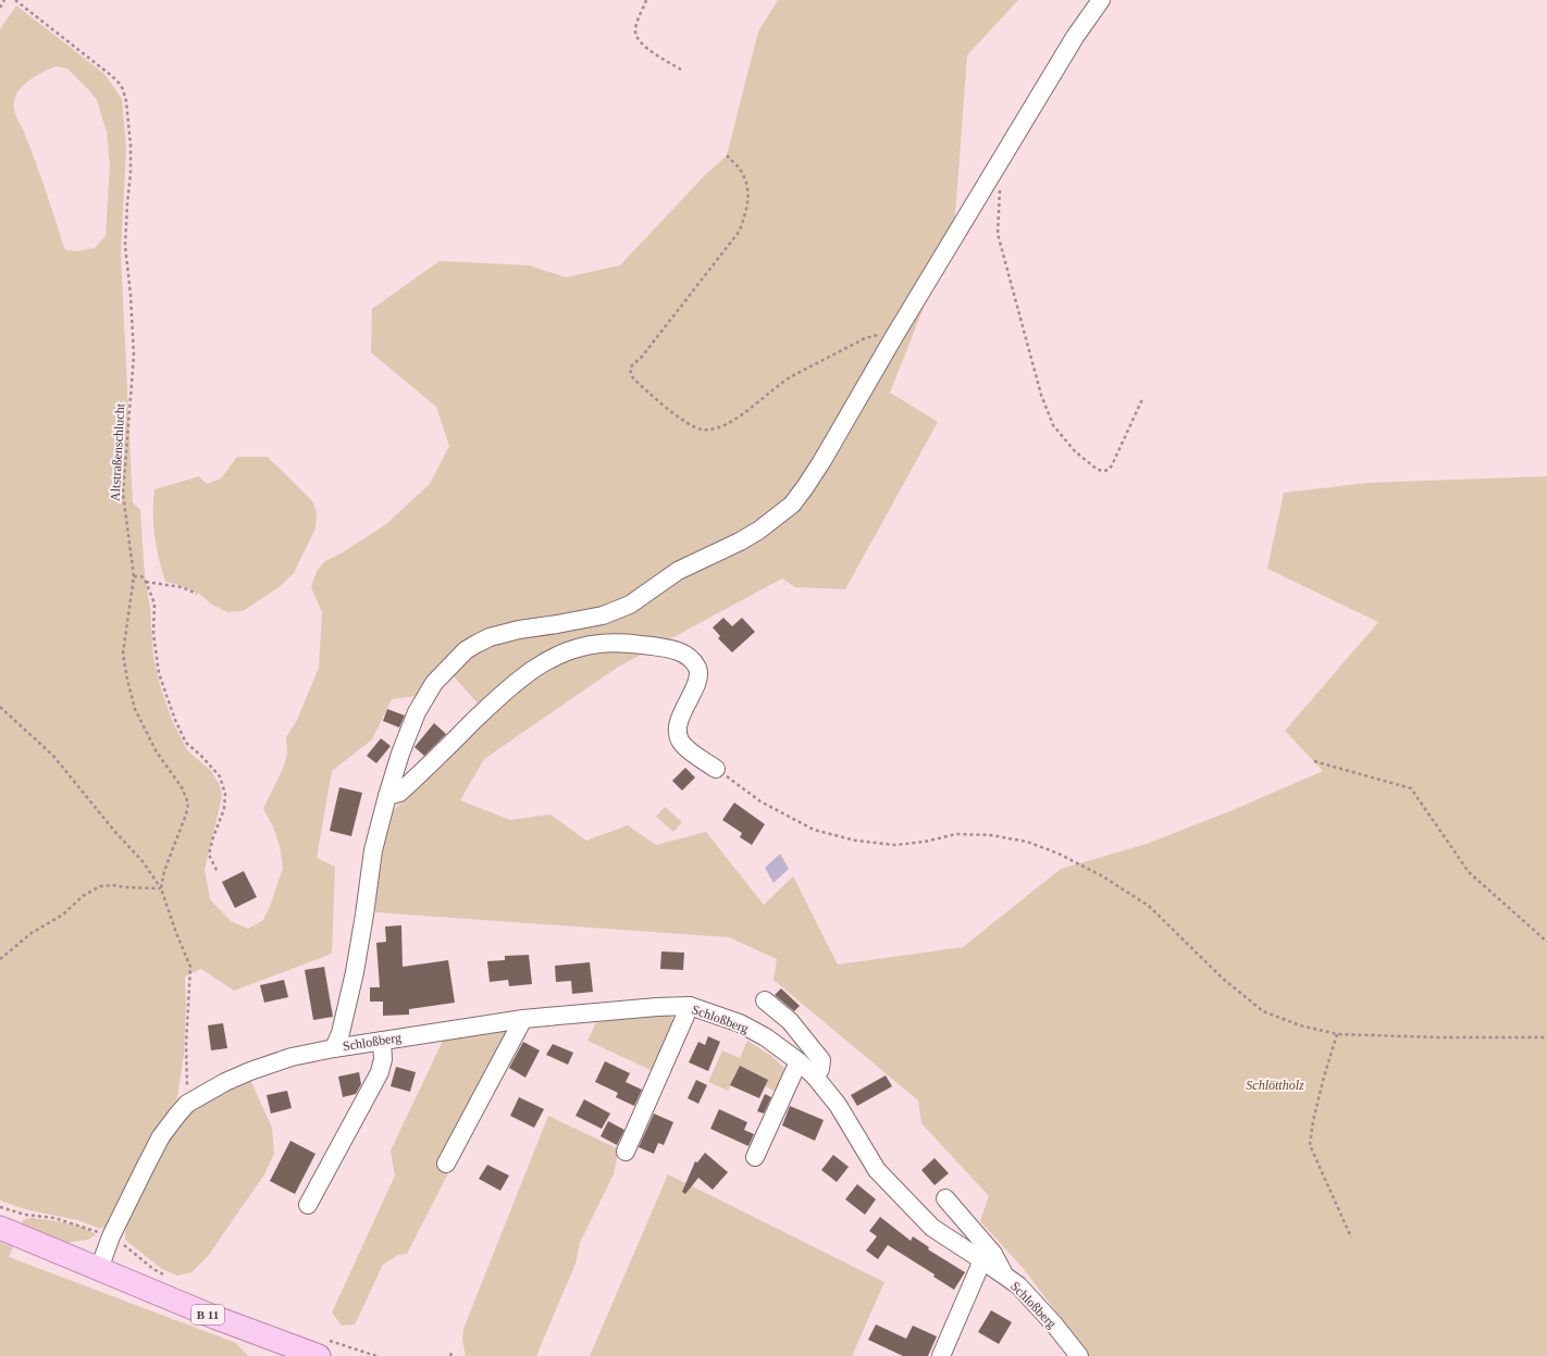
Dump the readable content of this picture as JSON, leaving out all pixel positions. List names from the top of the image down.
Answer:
{
  "streets": {
    "main road": ["B 11"],
    "street": ["Schloßberg"],
    "path": ["Altstraßenschlucht"]
  },
  "parks": ["Schlöttholz"]
}
